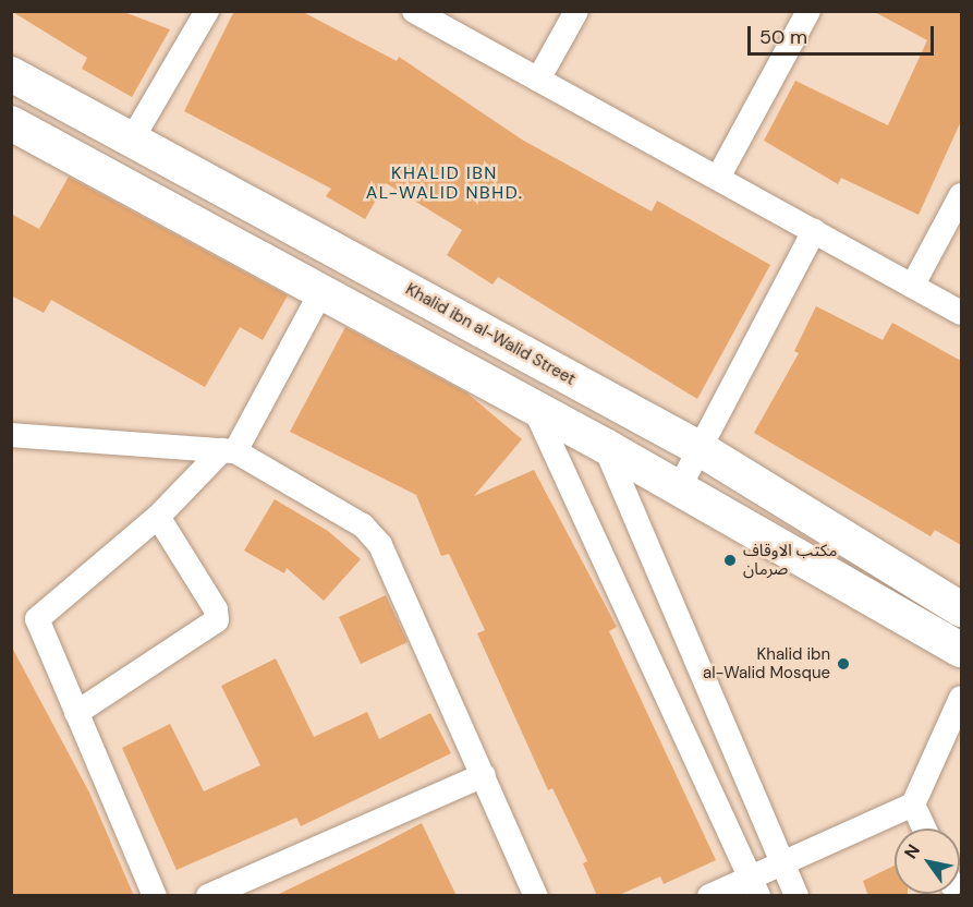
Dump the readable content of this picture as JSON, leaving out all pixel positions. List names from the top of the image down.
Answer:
{
  "streets": {
    "street": ["Khalid ibn al-Walid Street"]
  },
  "districts": ["KHALID IBN AL-WALID NBHD."],
  "places": ["مكتب الاوقاف صرمان", "Khalid ibn al-Walid Mosque"],
  "scale_bar": "50 m",
  "north": "top left"
}
